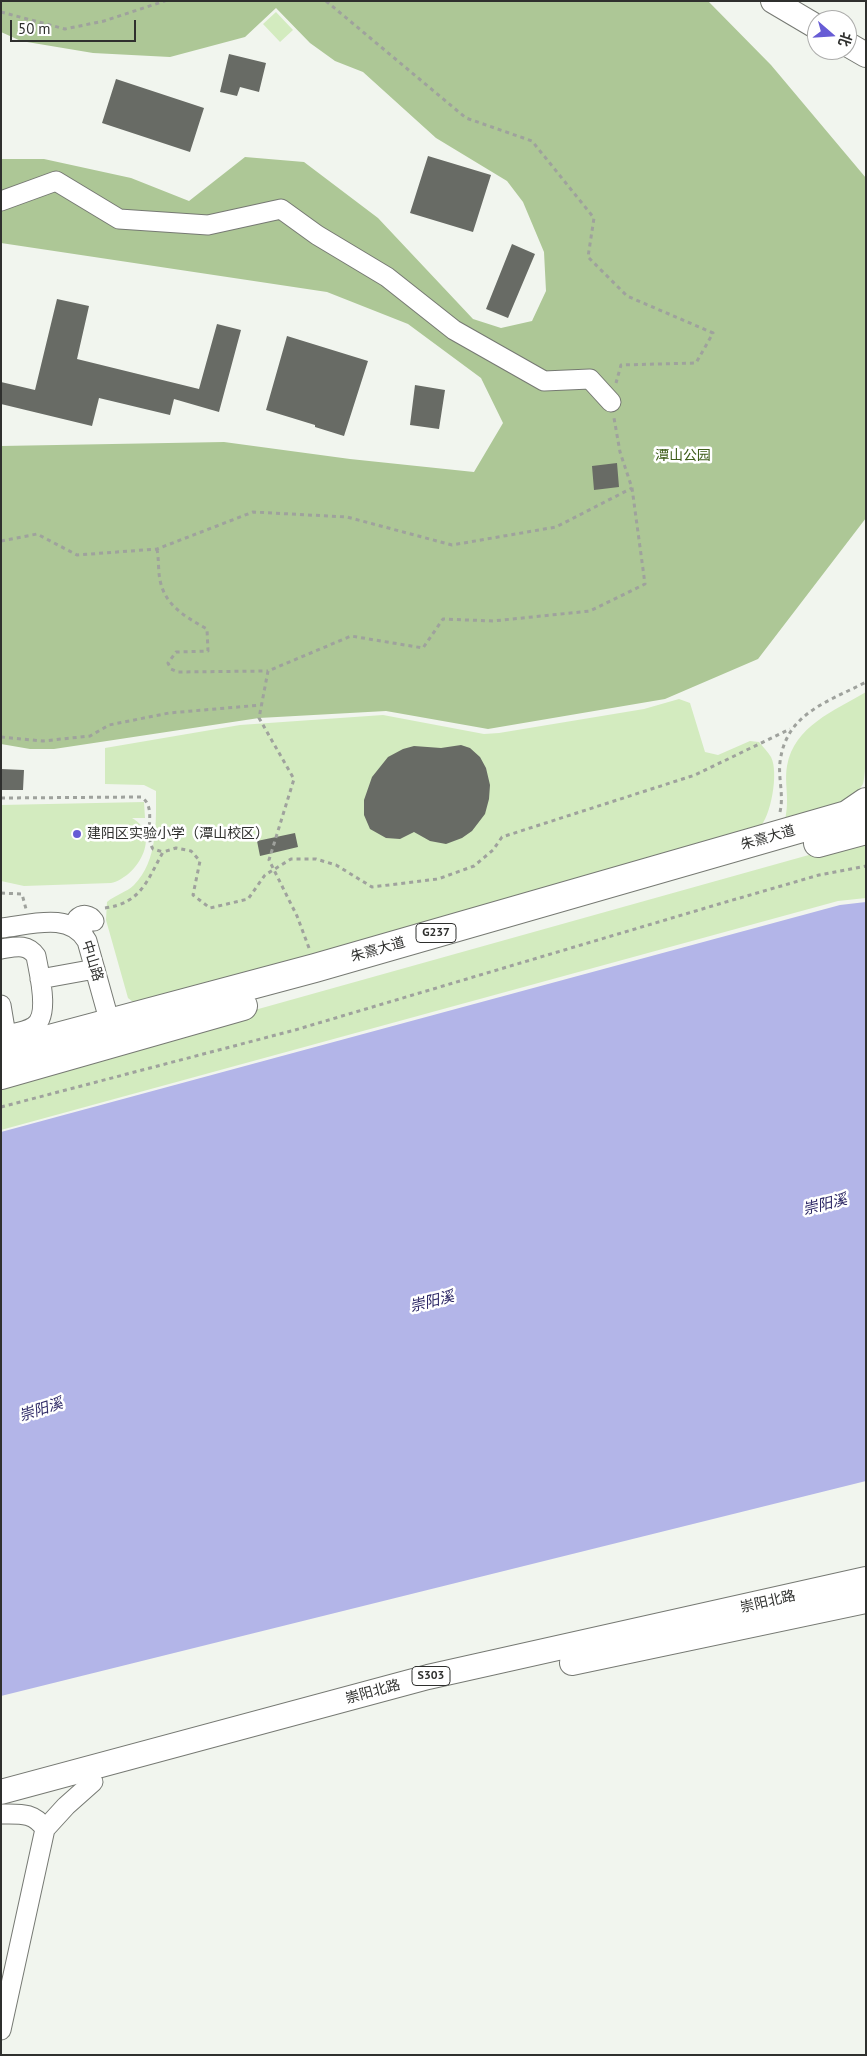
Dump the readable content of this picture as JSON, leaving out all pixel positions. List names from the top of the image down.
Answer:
{
  "streets": {
    "highway": ["朱熹大道", "G237"],
    "main road": ["崇阳北路", "S303"],
    "street": ["中山路"]
  },
  "crossings": [
    ["朱熹大道", "中山路"]
  ],
  "water": ["崇阳溪"],
  "parks": ["潭山公园"],
  "places": ["建阳区实验小学（潭山校区）"],
  "scale_bar": "50 m",
  "north": "right"
}
